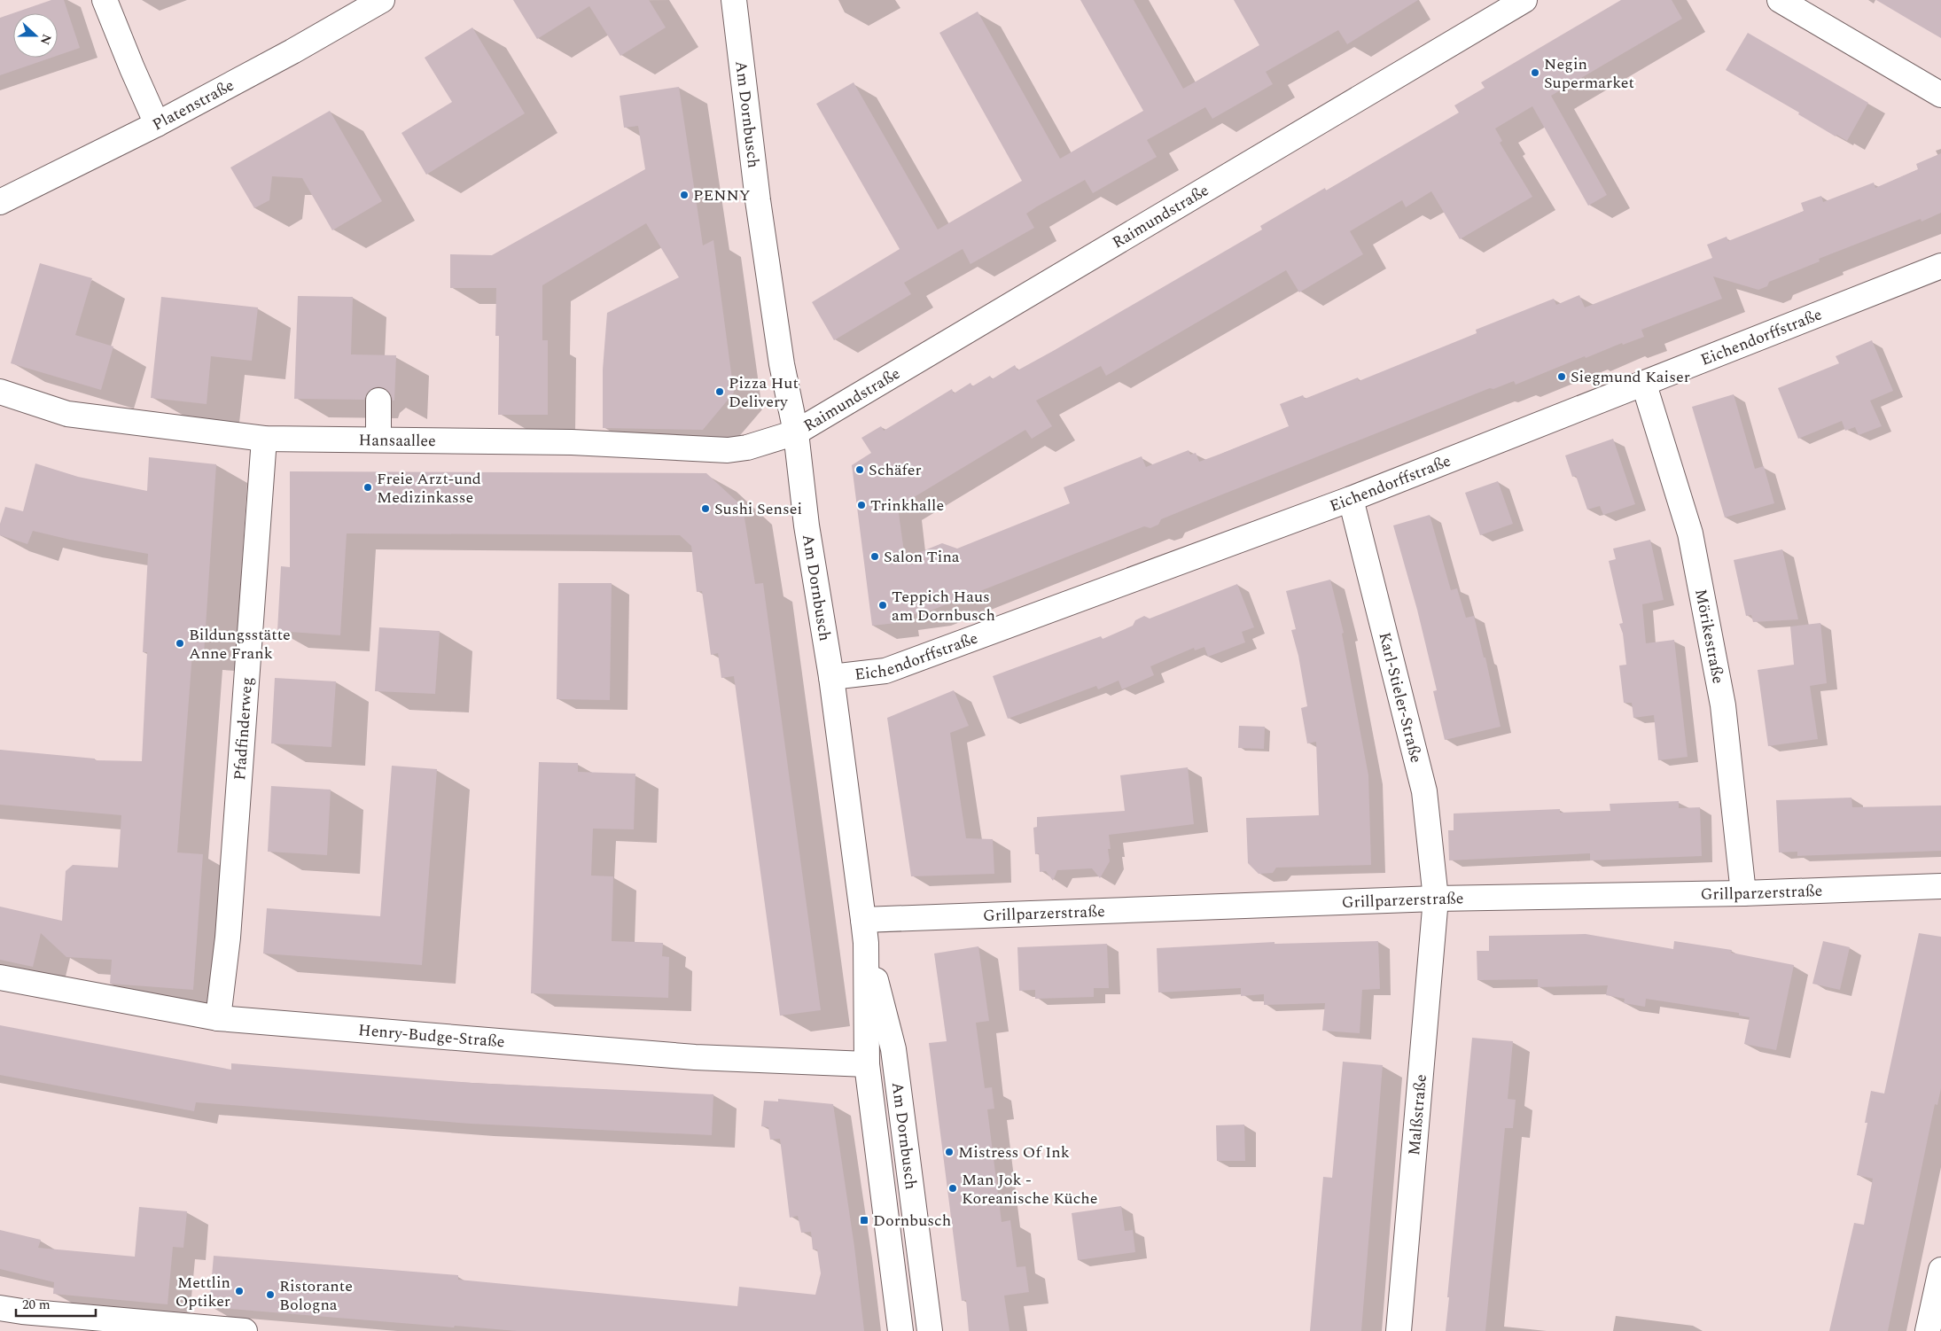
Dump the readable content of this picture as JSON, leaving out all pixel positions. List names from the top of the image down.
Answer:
{
  "streets": {
    "street": [
      "Platenstraße",
      "Am Dornbusch",
      "Raimundstraße",
      "Eichendorffstraße",
      "Hansaallee",
      "Mörikestraße",
      "Karl-Stieler-Straße",
      "Pfadfinderweg",
      "Grillparzerstraße",
      "Henry-Budge-Straße",
      "Malßstraße"
    ]
  },
  "crossings": [
    ["Am Dornbusch", "Raimundstraße"],
    ["Am Dornbusch", "Eichendorffstraße"],
    ["Am Dornbusch", "Hansaallee"],
    ["Am Dornbusch", "Grillparzerstraße"],
    ["Am Dornbusch", "Henry-Budge-Straße"],
    ["Raimundstraße", "Hansaallee"],
    ["Eichendorffstraße", "Mörikestraße"],
    ["Eichendorffstraße", "Karl-Stieler-Straße"],
    ["Hansaallee", "Pfadfinderweg"],
    ["Mörikestraße", "Grillparzerstraße"],
    ["Karl-Stieler-Straße", "Grillparzerstraße"],
    ["Karl-Stieler-Straße", "Malßstraße"],
    ["Pfadfinderweg", "Henry-Budge-Straße"],
    ["Grillparzerstraße", "Malßstraße"]
  ],
  "places": {
    "other": [
      "Negin Supermarket",
      "PENNY",
      "Siegmund Kaiser",
      "Pizza Hut Delivery",
      "Schäfer",
      "Freie Arzt-und Medizinkasse",
      "Trinkhalle",
      "Sushi Sensei",
      "Salon Tina",
      "Teppich Haus am Dornbusch",
      "Bildungsstätte Anne Frank",
      "Mistress Of Ink",
      "Man Jok - Koreanische Küche",
      "Mettlin Optiker",
      "Ristorante Bologna"
    ],
    "transit": ["Dornbusch"]
  },
  "scale_bar": "20 m",
  "north": "right"
}
